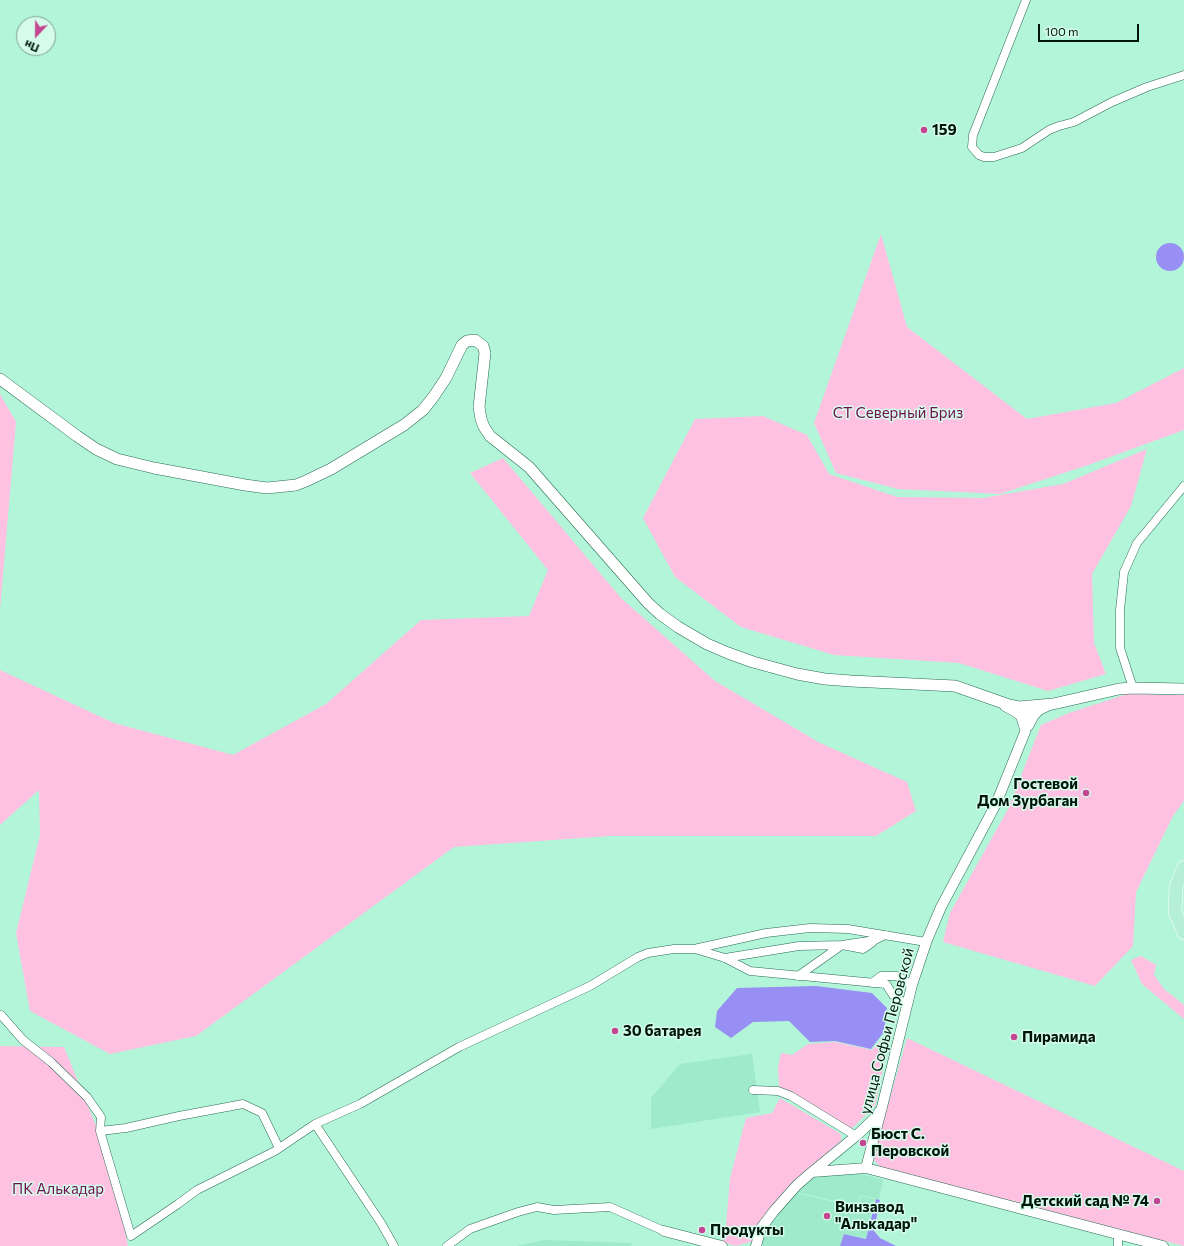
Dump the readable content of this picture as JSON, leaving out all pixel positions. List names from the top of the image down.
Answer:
{
  "streets": {
    "street": ["улица Софьи Перовской"]
  },
  "parks": ["СТ Северный Бриз", "ПК Алькадар"],
  "places": [
    "159",
    "Гостевой Дом Зурбаган",
    "30 батарея",
    "Пирамида",
    "Бюст С. Перовской",
    "Детский сад № 74",
    "Винзавод \"Алькадар\"",
    "Продукты"
  ],
  "scale_bar": "100 m",
  "north": "bottom"
}
